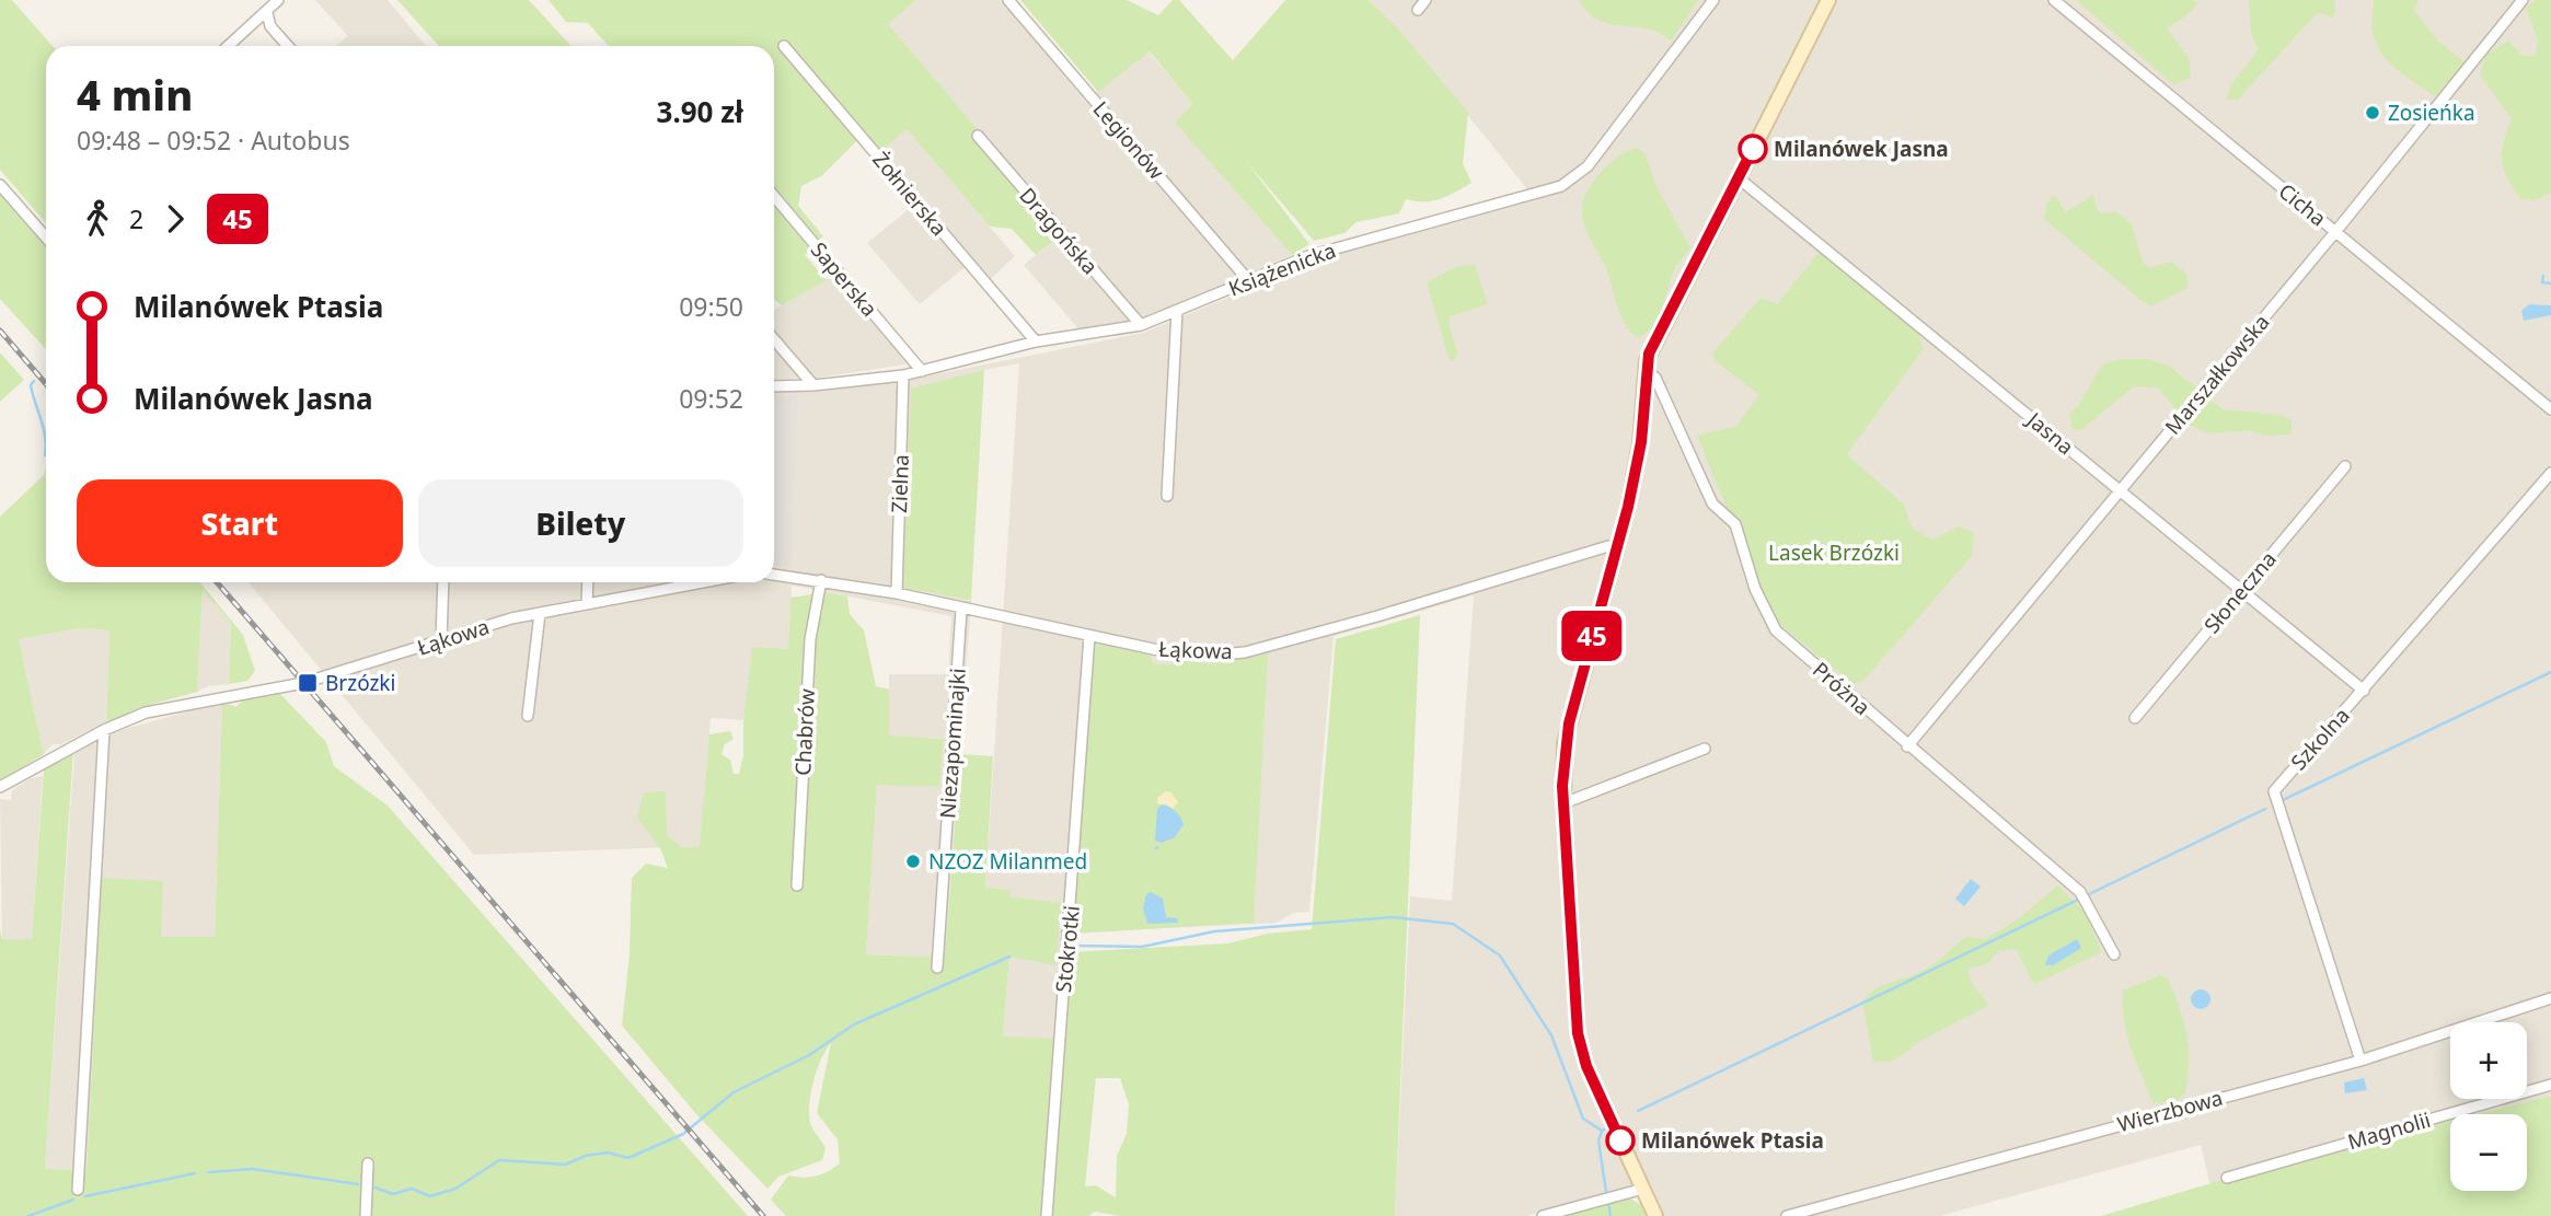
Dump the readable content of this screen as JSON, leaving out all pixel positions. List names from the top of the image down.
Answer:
{
  "streets": {
    "street": [
      "Legionów",
      "Żołnierska",
      "Cicha",
      "Dragońska",
      "Książenicka",
      "Saperska",
      "Marszałkowska",
      "Jasna",
      "Zielna",
      "Słoneczna",
      "Łąkowa",
      "Próżna",
      "Chabrów",
      "Szkolna",
      "Niezapominajki",
      "Stokrotki",
      "Wierzbowa",
      "Magnolii"
    ]
  },
  "crossings": [
    ["Legionów", "Książenicka"],
    ["Żołnierska", "Książenicka"],
    ["Cicha", "Marszałkowska"],
    ["Dragońska", "Książenicka"],
    ["Książenicka", "Saperska"],
    ["Książenicka", "Zielna"],
    ["Marszałkowska", "Jasna"],
    ["Marszałkowska", "Próżna"],
    ["Jasna", "Słoneczna"],
    ["Jasna", "Szkolna"],
    ["Zielna", "Łąkowa"],
    ["Łąkowa", "Chabrów"],
    ["Łąkowa", "Niezapominajki"],
    ["Łąkowa", "Stokrotki"],
    ["Szkolna", "Wierzbowa"]
  ],
  "parks": ["Lasek Brzózki"],
  "places": {
    "other": [
      "Zosieńka",
      "Milanówek Jasna",
      "NZOZ Milanmed",
      "Milanówek Ptasia"
    ],
    "transit": ["Brzózki"]
  },
  "lines": ["bus line 45"],
  "page": {
    "on_map": "45",
    "heading": ["4 min", "09:48 – 09:52 · Autobus", "3.90 zł"],
    "legs": ["2", "45"],
    "list": [
      {
        "name": "Milanówek Ptasia",
        "value": "09:50"
      },
      {
        "name": "Milanówek Jasna",
        "value": "09:52"
      }
    ],
    "buttons": ["Start", "Bilety"],
    "map_buttons": ["+", "−"]
  }
}
